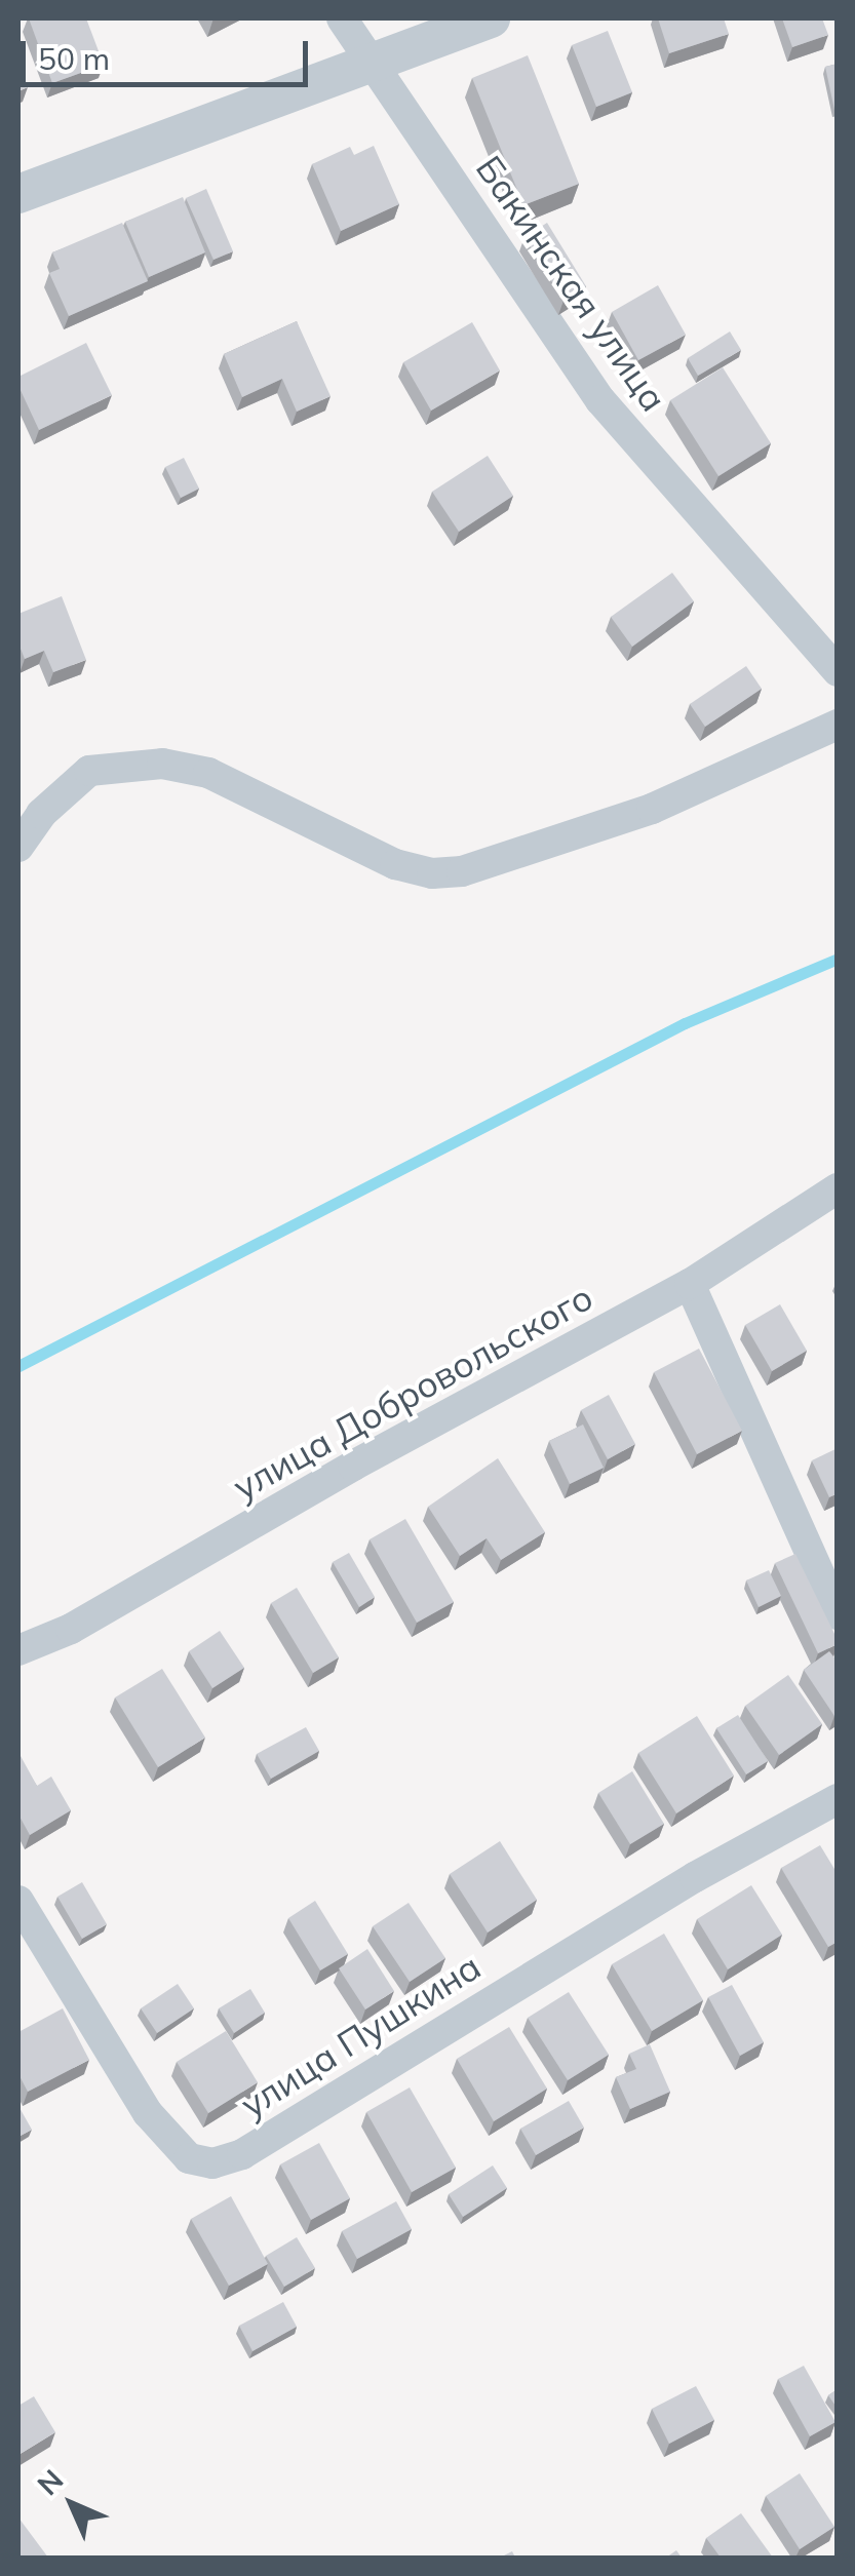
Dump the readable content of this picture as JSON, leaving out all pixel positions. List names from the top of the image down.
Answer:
{
  "streets": {
    "street": ["Бакинская улица", "улица Добровольского", "улица Пушкина"]
  },
  "scale_bar": "50 m",
  "north": "top left"
}
